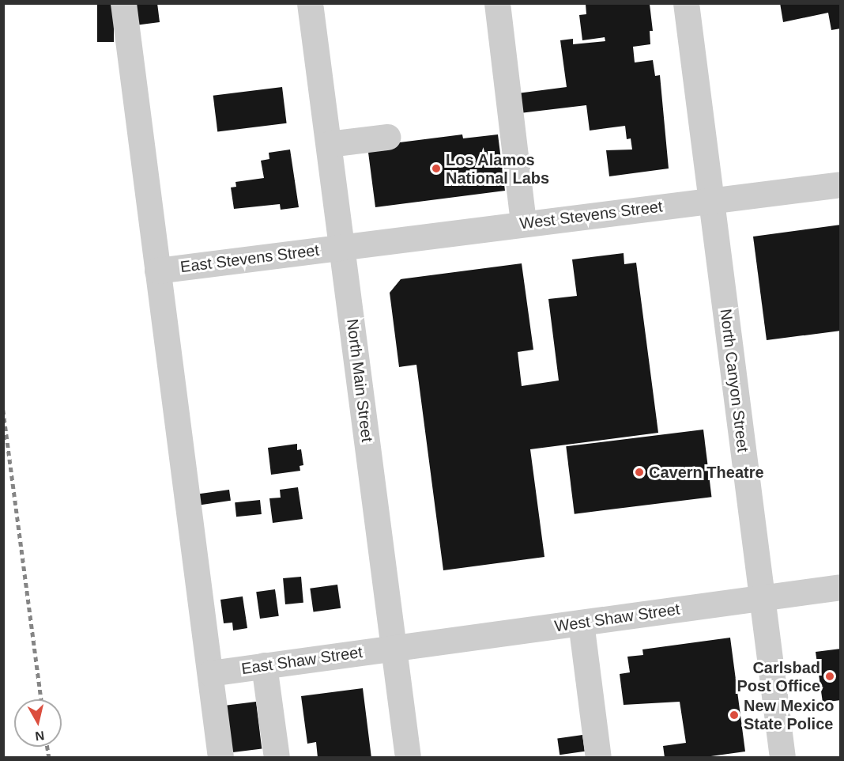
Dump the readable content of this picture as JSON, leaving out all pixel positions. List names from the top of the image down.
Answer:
{
  "streets": {
    "street": [
      "West Stevens Street",
      "East Stevens Street",
      "North Main Street",
      "North Canyon Street",
      "West Shaw Street",
      "East Shaw Street"
    ]
  },
  "crossings": [
    ["West Stevens Street", "East Stevens Street"],
    ["West Stevens Street", "North Main Street"],
    ["West Stevens Street", "North Canyon Street"],
    ["East Stevens Street", "North Main Street"],
    ["North Main Street", "West Shaw Street"],
    ["North Main Street", "East Shaw Street"],
    ["North Canyon Street", "West Shaw Street"],
    ["West Shaw Street", "East Shaw Street"]
  ],
  "places": [
    "Los Alamos National Labs",
    "Cavern Theatre",
    "Carlsbad Post Office",
    "New Mexico State Police"
  ],
  "north": "bottom"
}
